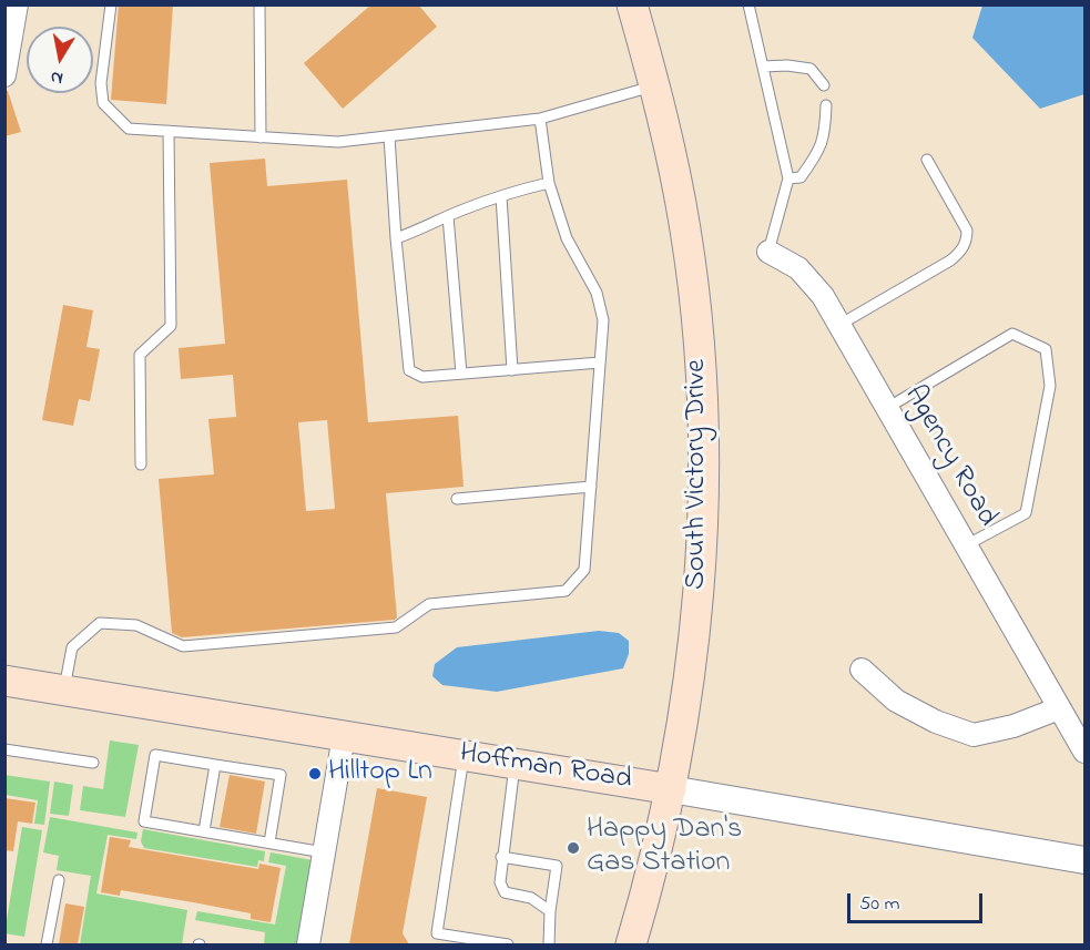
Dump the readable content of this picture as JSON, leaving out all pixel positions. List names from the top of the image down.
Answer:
{
  "streets": {
    "main road": ["South Victory Drive", "Hoffman Road"],
    "street": ["Agency Road"]
  },
  "crossings": [
    ["South Victory Drive", "Hoffman Road"]
  ],
  "places": ["Hilltop Ln", "Happy Dan's Gas Station"],
  "scale_bar": "50 m",
  "north": "bottom"
}
